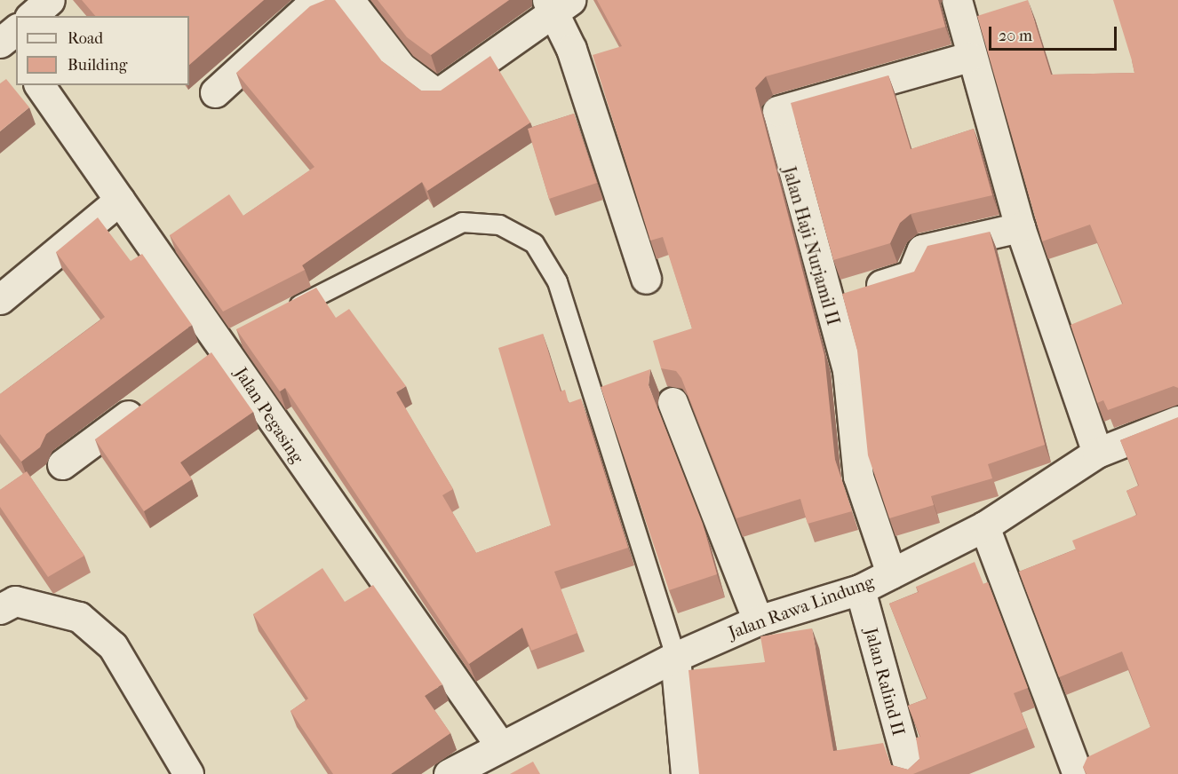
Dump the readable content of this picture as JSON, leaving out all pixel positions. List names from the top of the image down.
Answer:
{
  "streets": {
    "street": [
      "Jalan Haji Nurjamil II",
      "Jalan Pegasing",
      "Jalan Rawa Lindung",
      "Jalan Ralind II"
    ]
  },
  "crossings": [
    ["Jalan Haji Nurjamil II", "Jalan Rawa Lindung"],
    ["Jalan Pegasing", "Jalan Rawa Lindung"],
    ["Jalan Rawa Lindung", "Jalan Ralind II"]
  ],
  "legend": ["Road", "Building"],
  "scale_bar": "20 m"
}
